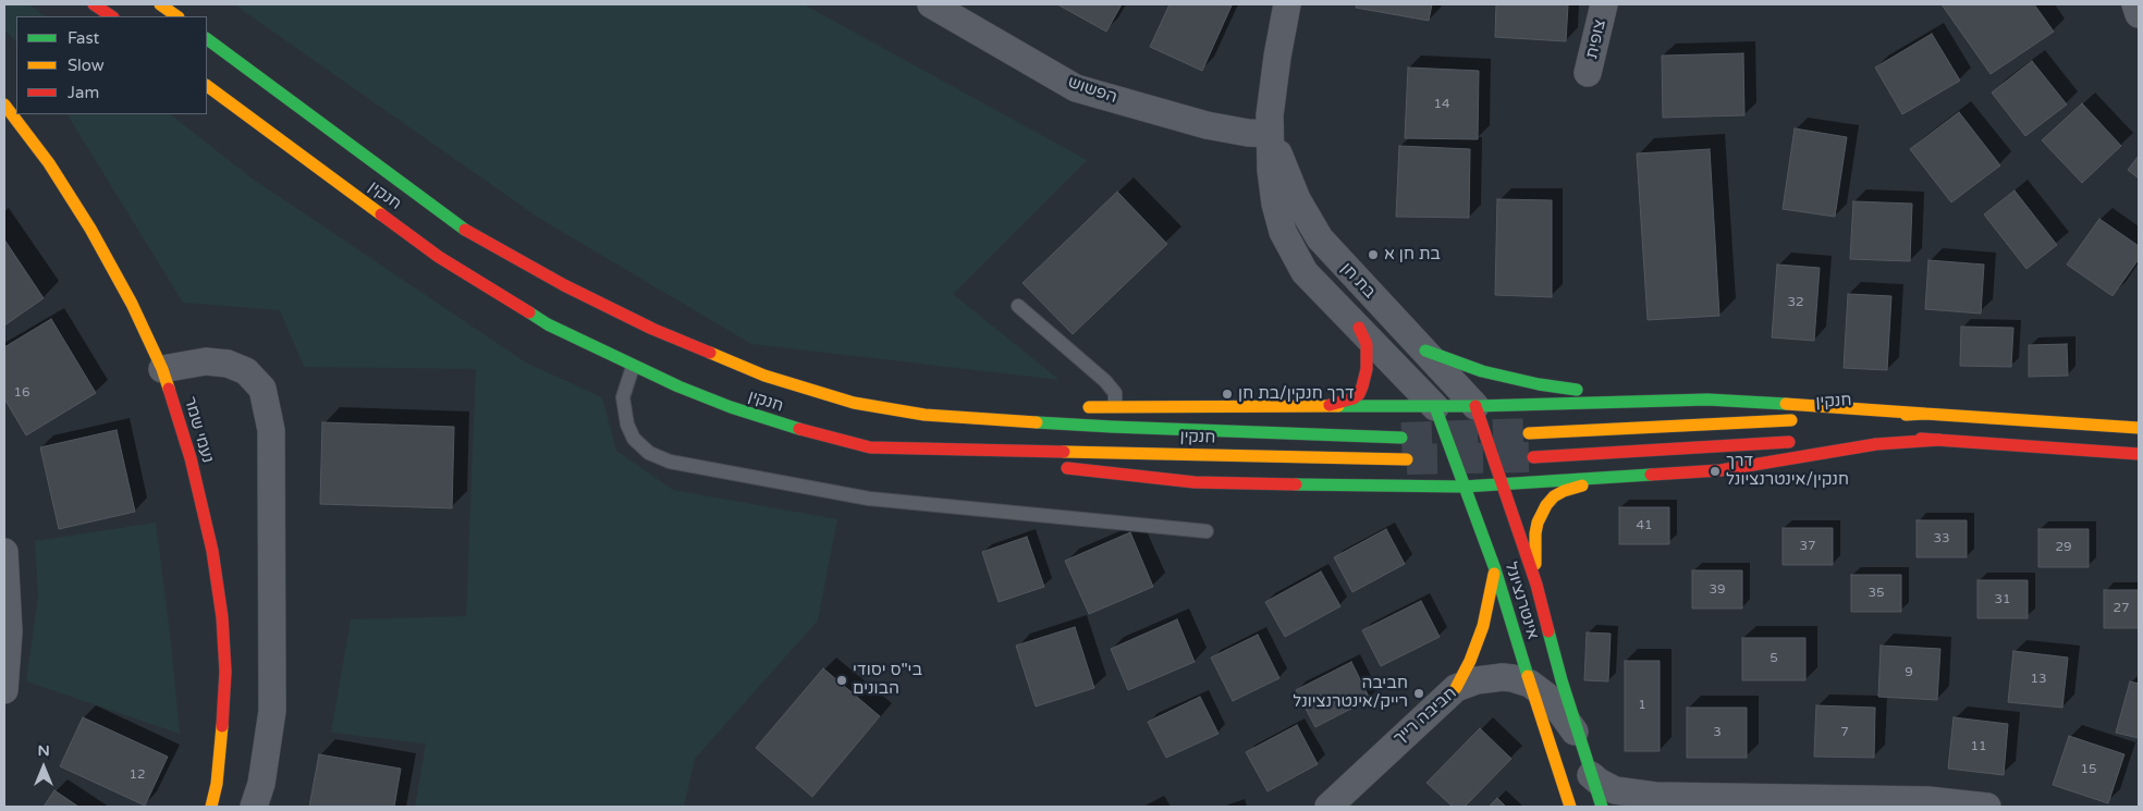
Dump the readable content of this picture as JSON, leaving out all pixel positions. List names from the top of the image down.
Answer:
{
  "streets": {
    "main road": ["חנקין", "נעמי שמר", "אינטרנציונל"],
    "street": [
      "צופית",
      "הפשוש",
      "בת חן",
      "חביבה רייך"
    ]
  },
  "crossings": [
    ["הפשוש", "בת חן"],
    ["בת חן", "אינטרנציונל"],
    ["אינטרנציונל", "חביבה רייך"]
  ],
  "places": [
    "בת חן א",
    "דרך חנקין/בת חן",
    "דרך חנקין/אינטרנציונל",
    "בי\"ס יסודי הבונים",
    "חביבה רייק/אינטרנציונל"
  ],
  "house_numbers": [
    "14",
    "32",
    "16",
    "41",
    "33",
    "37",
    "29",
    "39",
    "35",
    "31",
    "27",
    "5",
    "9",
    "13",
    "1",
    "3",
    "7",
    "11",
    "15",
    "12"
  ],
  "legend": ["Fast", "Slow", "Jam"],
  "north": "top"
}
